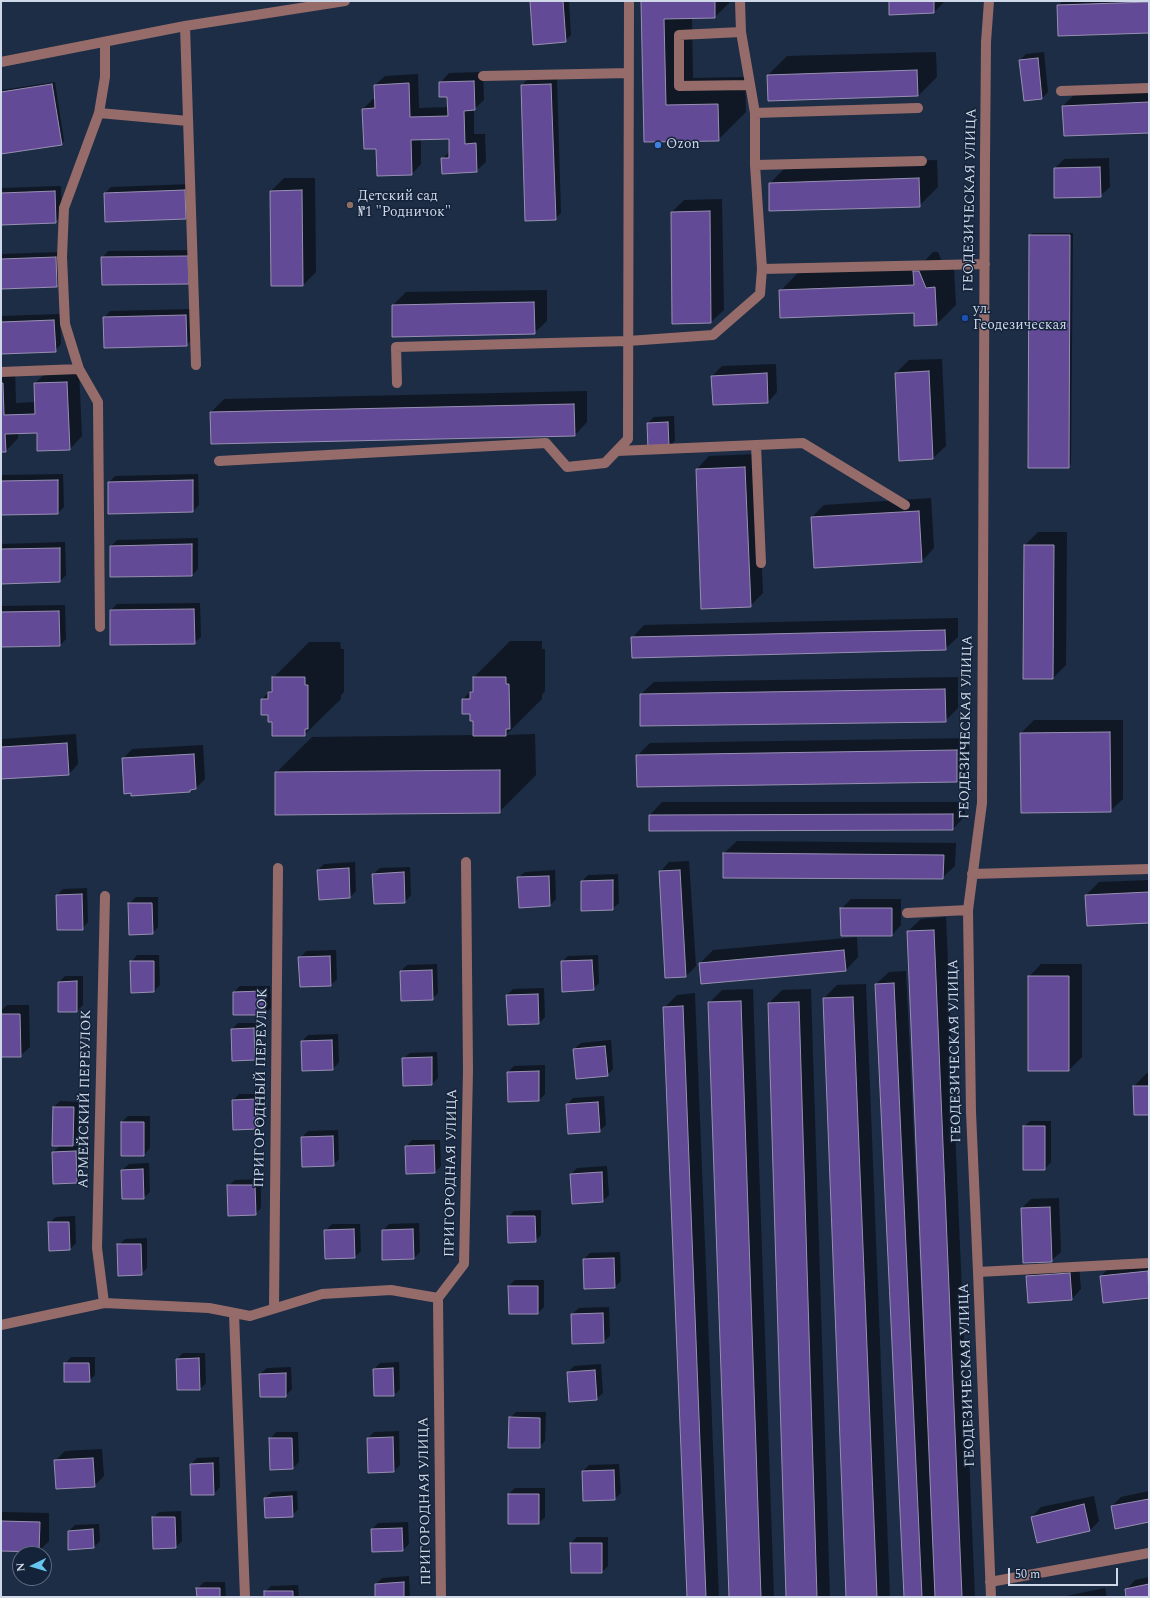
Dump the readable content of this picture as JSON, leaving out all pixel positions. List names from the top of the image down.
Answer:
{
  "streets": {
    "street": [
      "ГЕОДЕЗИЧЕСКАЯ УЛИЦА",
      "ПРИГОРОДНЫЙ ПЕРЕУЛОК",
      "АРМЕЙСКИЙ ПЕРЕУЛОК",
      "ПРИГОРОДНАЯ УЛИЦА"
    ]
  },
  "places": ["Ozon", "Детский сад №1 \"Родничок\"", "ул. Геодезическая"],
  "scale_bar": "50 m",
  "north": "left"
}
